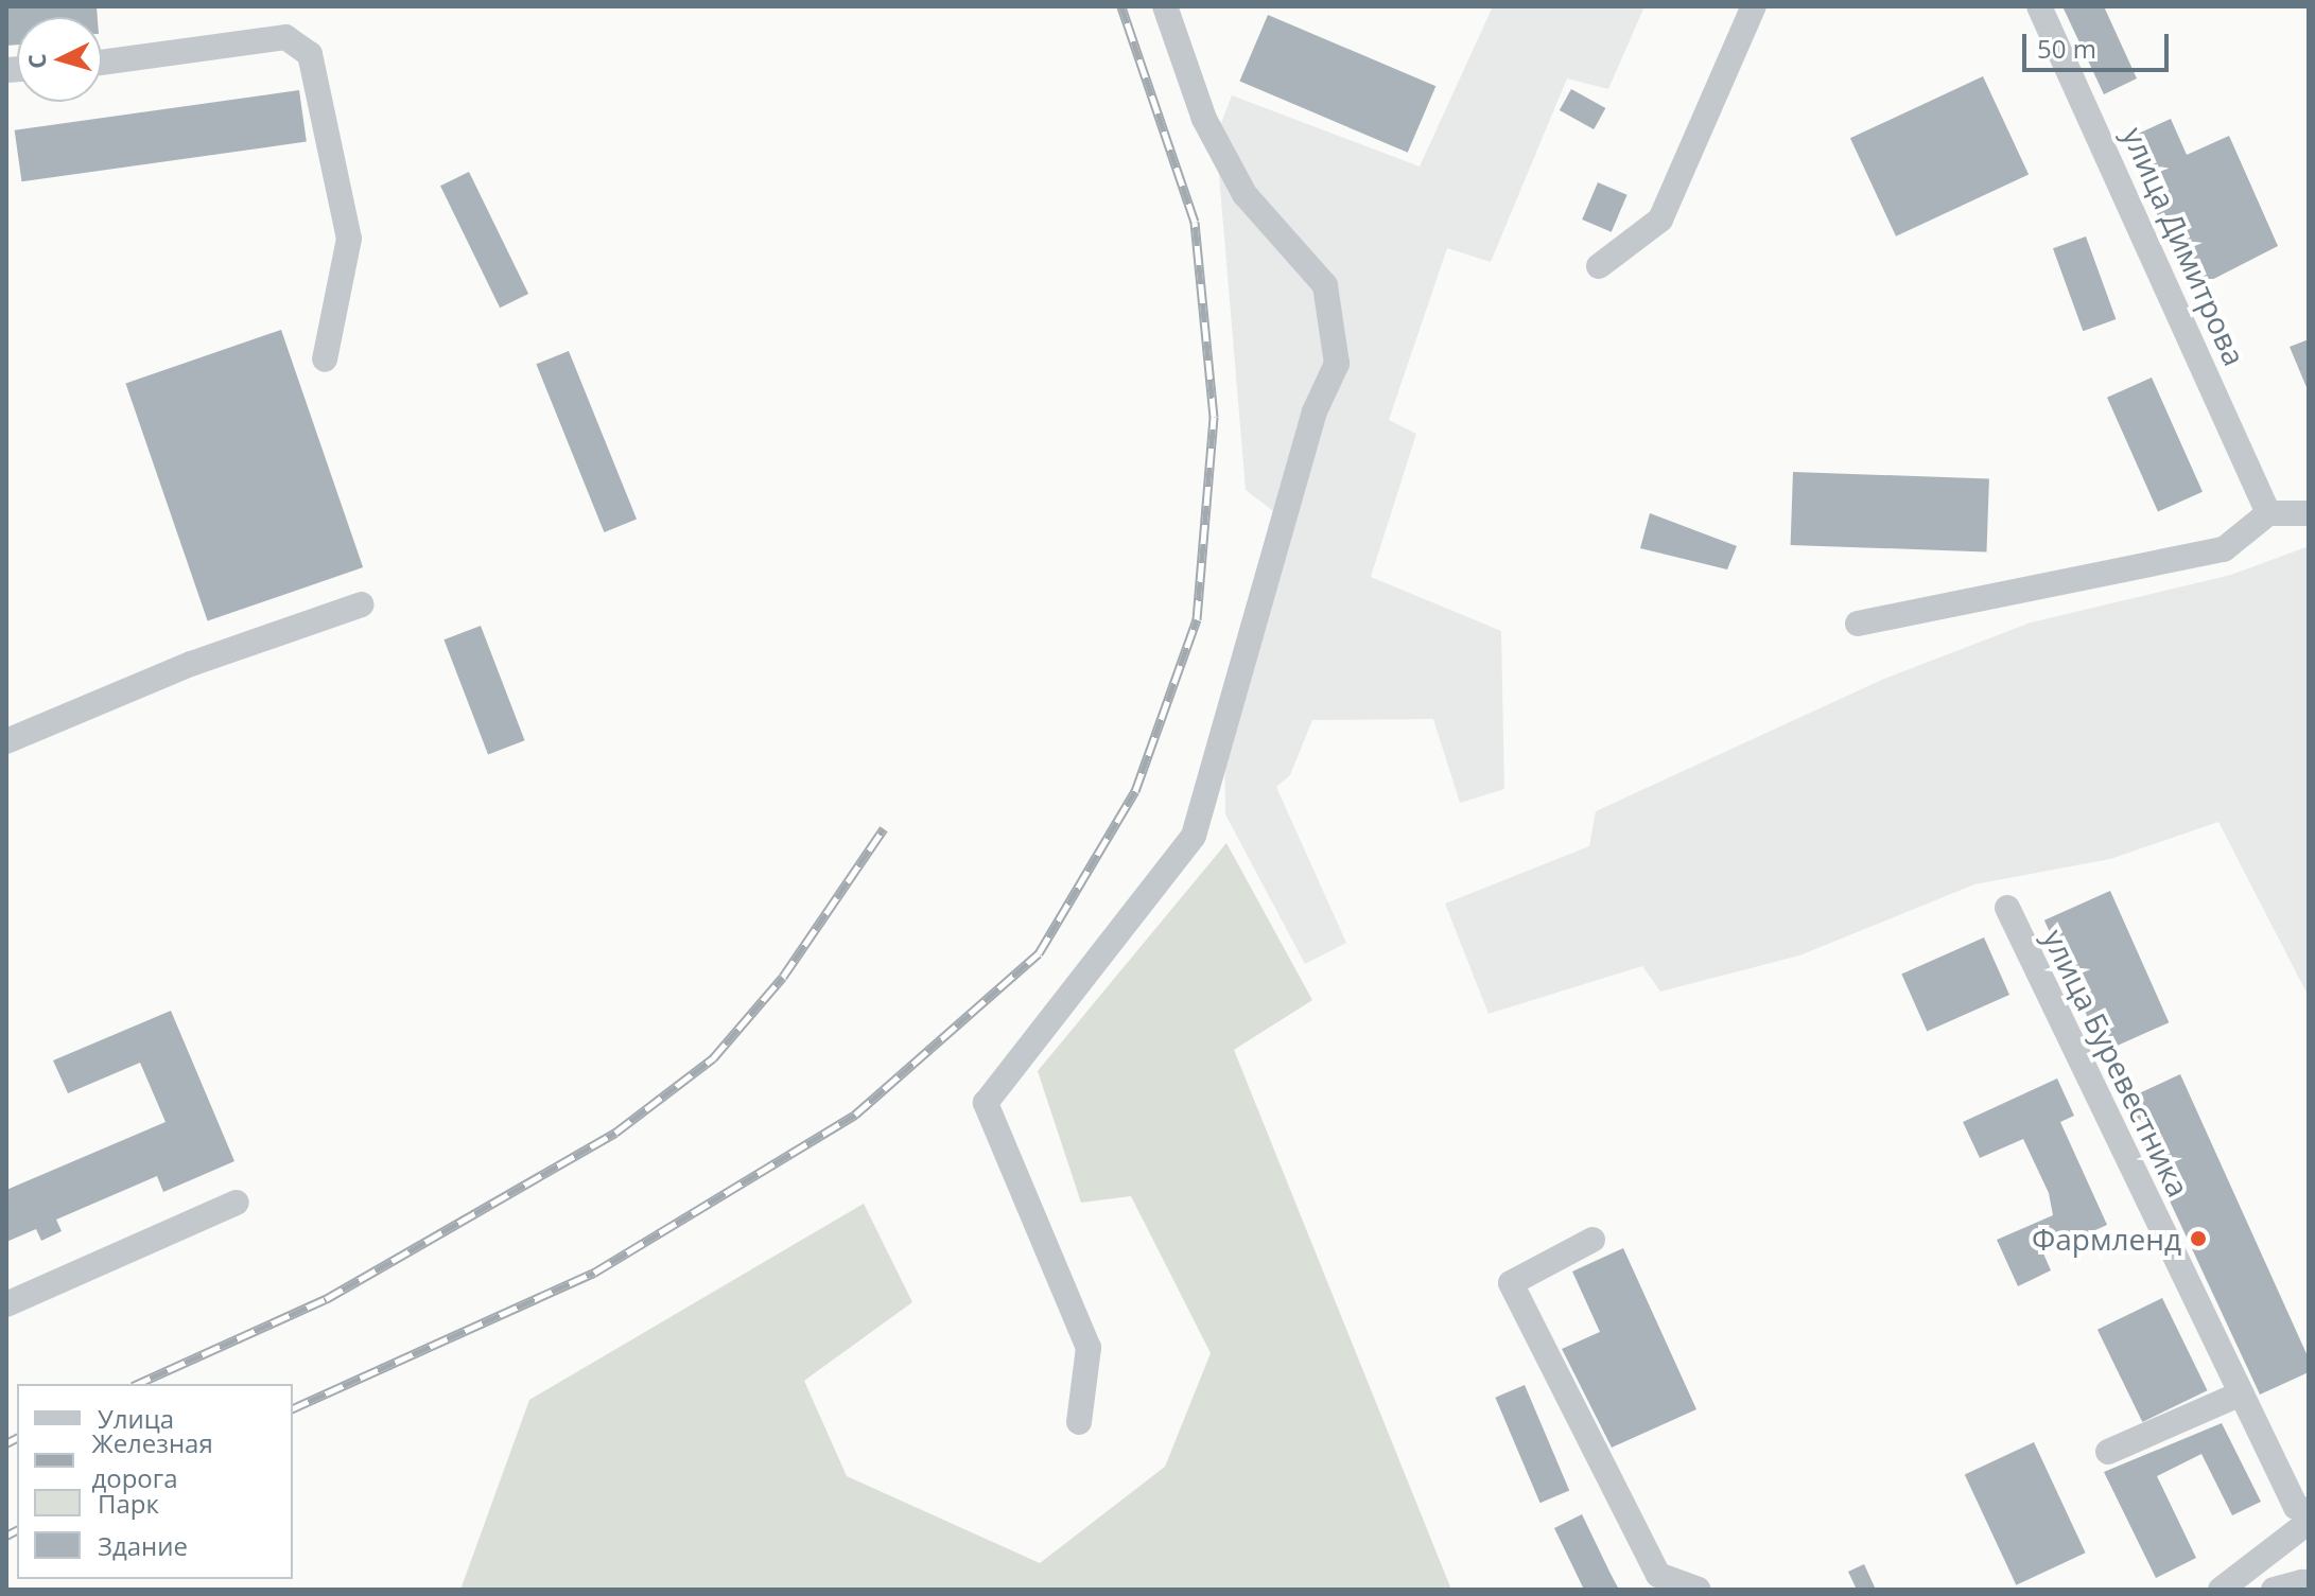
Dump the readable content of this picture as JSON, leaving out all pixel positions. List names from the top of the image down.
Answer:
{
  "streets": {
    "street": ["улица Димитрова", "улица Буревестника"]
  },
  "places": ["Фармленд"],
  "legend": [
    "Улица",
    "Железная дорога",
    "Парк",
    "Здание"
  ],
  "scale_bar": "50 m",
  "north": "left"
}
